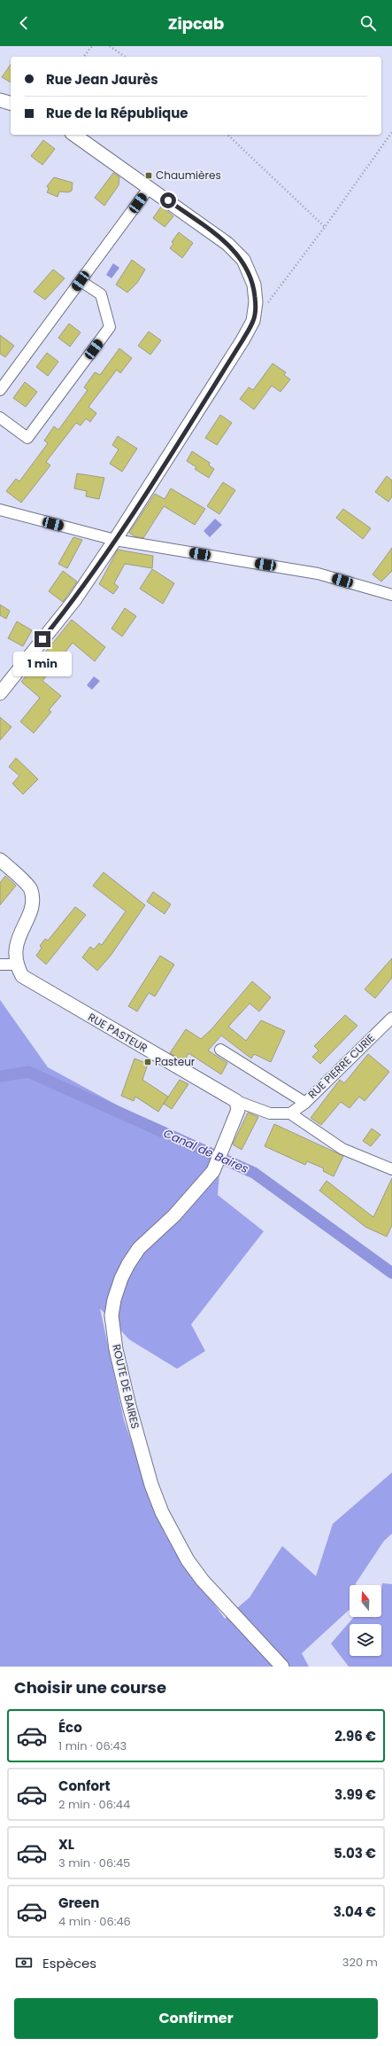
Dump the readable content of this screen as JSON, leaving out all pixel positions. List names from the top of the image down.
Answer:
{
  "streets": {
    "street": ["RUE PASTEUR", "RUE PIERRE CURIE", "ROUTE DE BAIRES"]
  },
  "crossings": [
    ["RUE PASTEUR", "RUE PIERRE CURIE"],
    ["RUE PASTEUR", "ROUTE DE BAIRES"]
  ],
  "water": ["Canal de Baires"],
  "places": {
    "transit": ["Chaumières", "Pasteur"]
  },
  "north": "top",
  "page": {
    "header": "Zipcab",
    "banner": ["Rue Jean Jaurès", "Rue de la République"],
    "bubble": "1 min",
    "heading": "Choisir une course",
    "list": [
      {
        "name": "Éco",
        "note": "1 min · 06:43",
        "value": "2.96 €"
      },
      {
        "name": "Confort",
        "note": "2 min · 06:44",
        "value": "3.99 €"
      },
      {
        "name": "XL",
        "note": "3 min · 06:45",
        "value": "5.03 €"
      },
      {
        "name": "Green",
        "note": "4 min · 06:46",
        "value": "3.04 €"
      }
    ],
    "pay": ["Espèces", "320 m"],
    "buttons": "Confirmer"
  }
}
